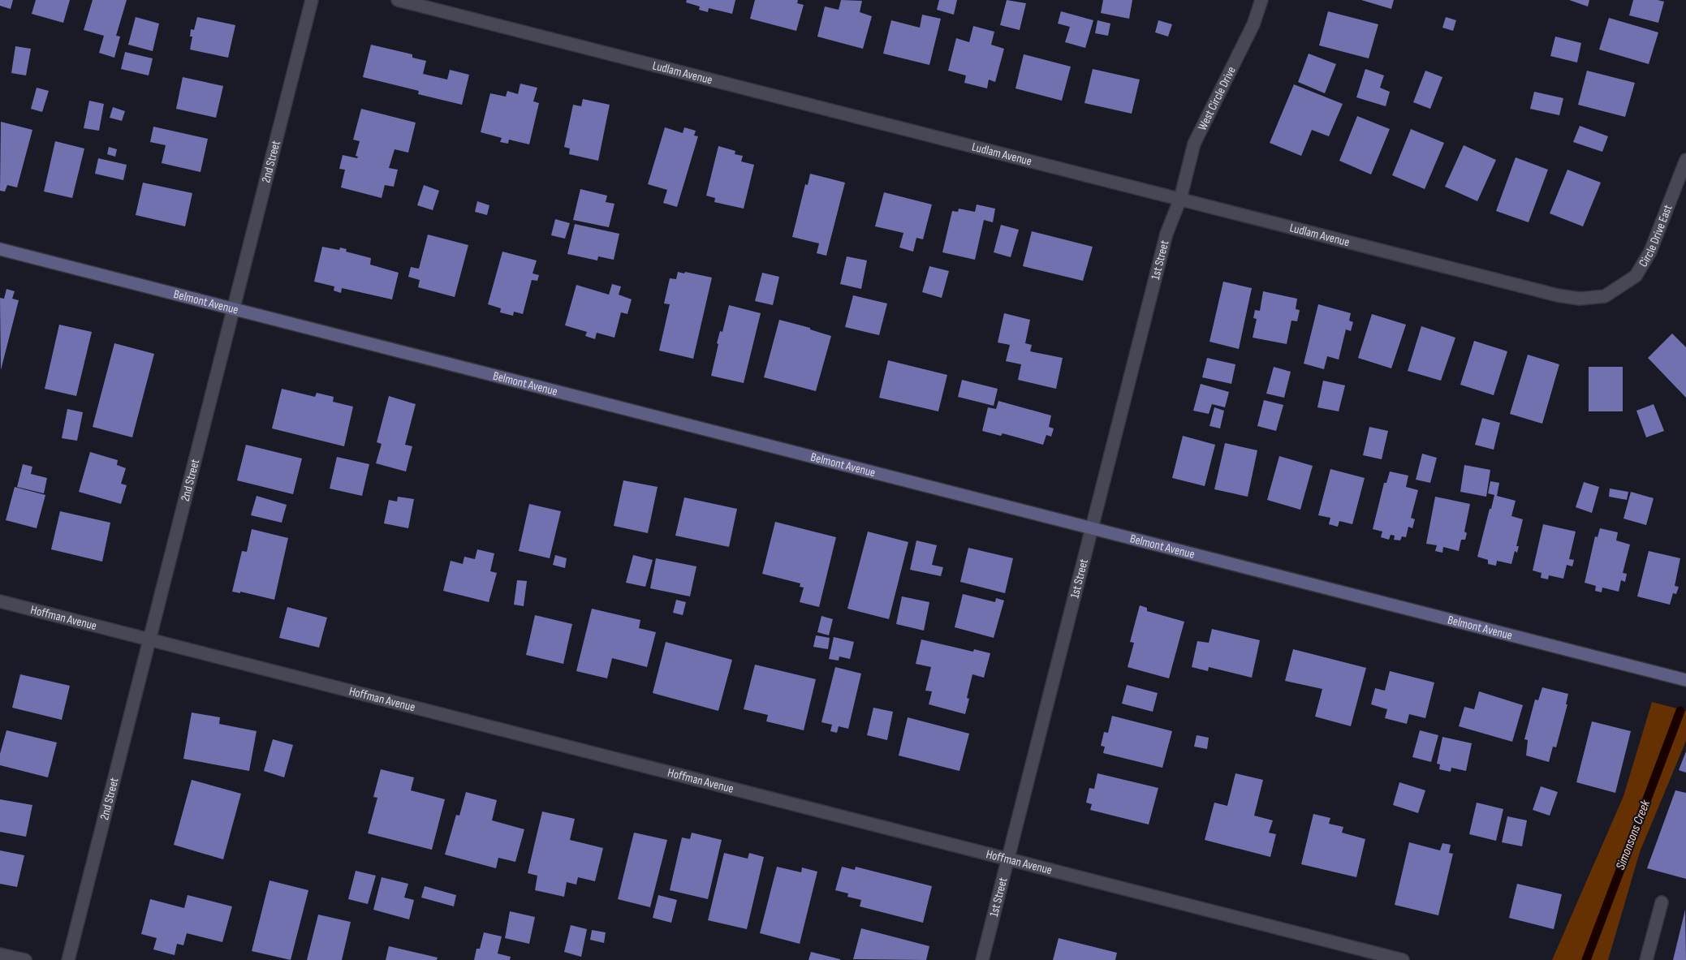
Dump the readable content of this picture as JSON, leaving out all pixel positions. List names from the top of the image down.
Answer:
{
  "streets": {
    "street": [
      "Ludlam Avenue",
      "West Circle Drive",
      "2nd Street",
      "Circle Drive East",
      "1st Street",
      "Belmont Avenue",
      "Hoffman Avenue"
    ]
  },
  "crossings": [
    ["Ludlam Avenue", "West Circle Drive"],
    ["Ludlam Avenue", "Circle Drive East"],
    ["Ludlam Avenue", "1st Street"],
    ["West Circle Drive", "1st Street"],
    ["2nd Street", "Belmont Avenue"],
    ["2nd Street", "Hoffman Avenue"],
    ["1st Street", "Belmont Avenue"],
    ["1st Street", "Hoffman Avenue"]
  ],
  "water": ["Simonsons Creek"]
}
